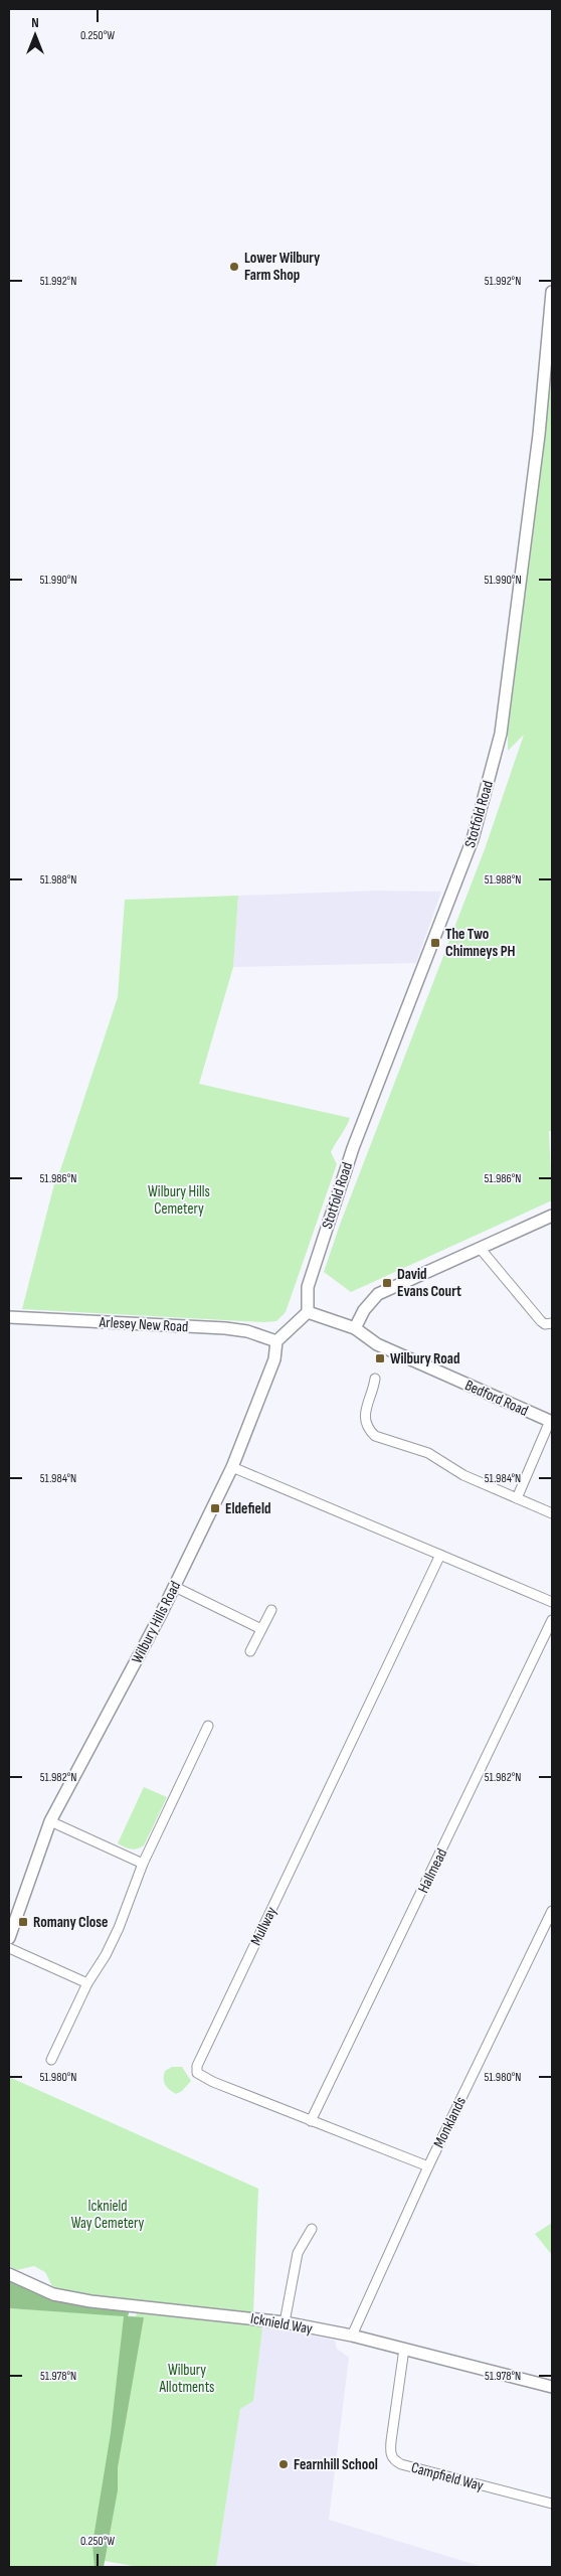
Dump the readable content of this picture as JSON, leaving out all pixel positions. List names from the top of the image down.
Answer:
{
  "streets": {
    "street": [
      "Stotfold Road",
      "Arlesey New Road",
      "Bedford Road",
      "Wilbury Hills Road",
      "Hallmead",
      "Mullway",
      "Monklands",
      "Icknield Way",
      "Campfield Way"
    ]
  },
  "crossings": [
    ["Stotfold Road", "Bedford Road"],
    ["Arlesey New Road", "Wilbury Hills Road"],
    ["Hallmead", "Mullway"],
    ["Mullway", "Monklands"],
    ["Monklands", "Icknield Way"],
    ["Icknield Way", "Campfield Way"]
  ],
  "parks": ["Wilbury Hills Cemetery", "Icknield Way Cemetery", "Wilbury Allotments"],
  "places": {
    "other": ["Lower Wilbury Farm Shop", "Fearnhill School"],
    "transit": [
      "The Two Chimneys PH",
      "David Evans Court",
      "Wilbury Road",
      "Eldefield",
      "Romany Close"
    ]
  },
  "north": "top",
  "coordinates": [
    "0.250°W",
    "51.992°N",
    "51.990°N",
    "51.988°N",
    "51.986°N",
    "51.984°N",
    "51.982°N",
    "51.980°N",
    "51.978°N"
  ]
}
